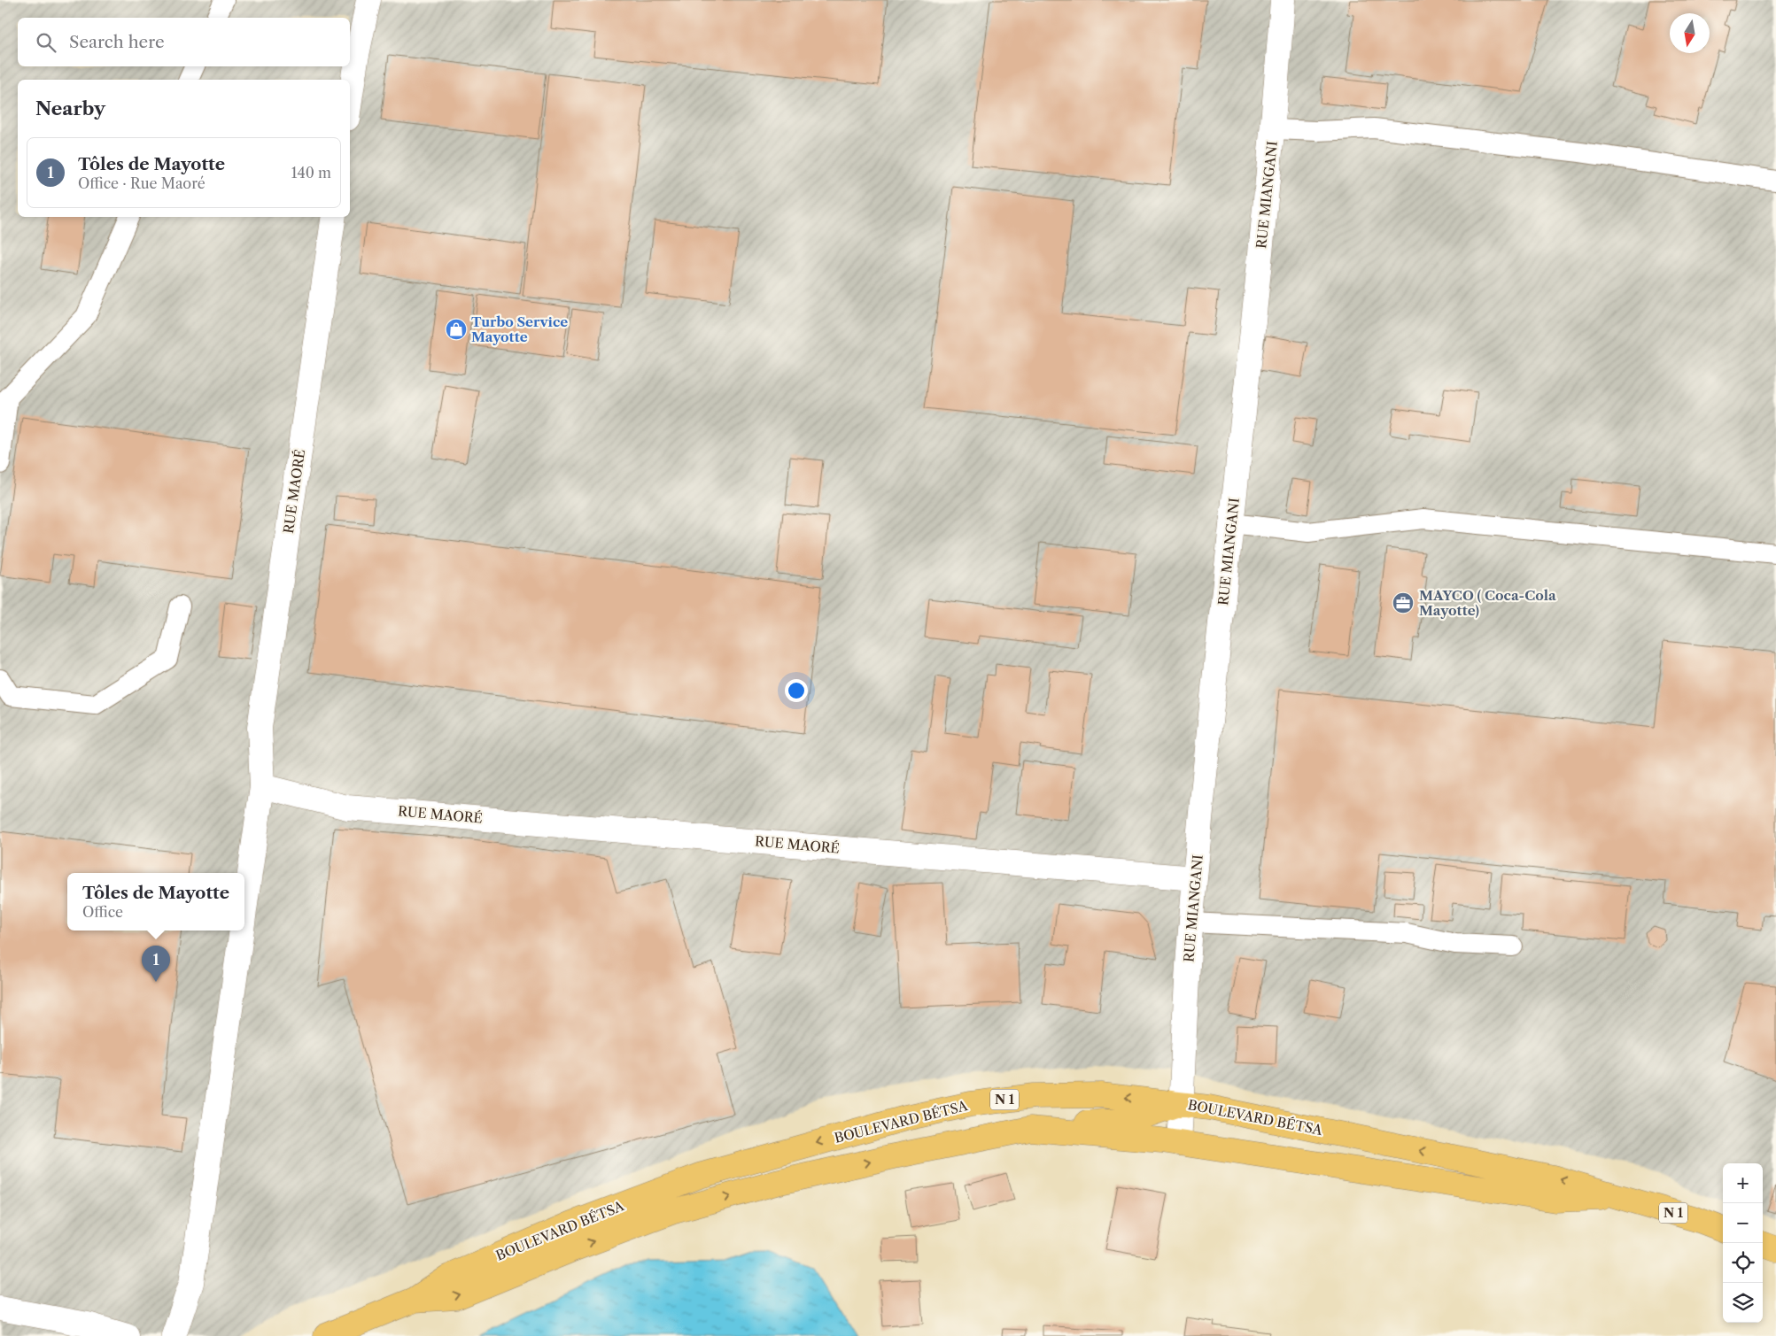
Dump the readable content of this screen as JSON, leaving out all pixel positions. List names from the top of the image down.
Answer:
{
  "streets": {
    "main road": ["N 1", "BOULEVARD BÉTSA"],
    "street": ["RUE MIANGANI", "RUE MAORÉ"]
  },
  "crossings": [
    ["RUE MIANGANI", "RUE MAORÉ"],
    ["RUE MIANGANI", "N 1"],
    ["RUE MIANGANI", "BOULEVARD BÉTSA"],
    ["N 1", "BOULEVARD BÉTSA"]
  ],
  "places": {
    "shop": ["Turbo Service Mayotte"],
    "office": ["MAYCO ( Coca-Cola Mayotte)"]
  },
  "north": "bottom",
  "page": {
    "search": "Search here",
    "heading": "Nearby",
    "list": [
      {
        "mark": "1",
        "name": "Tôles de Mayotte",
        "note": "Office · Rue Maoré",
        "value": "140 m"
      }
    ],
    "popup": ["Tôles de Mayotte", "Office"],
    "pins": "1",
    "map_buttons": ["+", "−"]
  }
}
